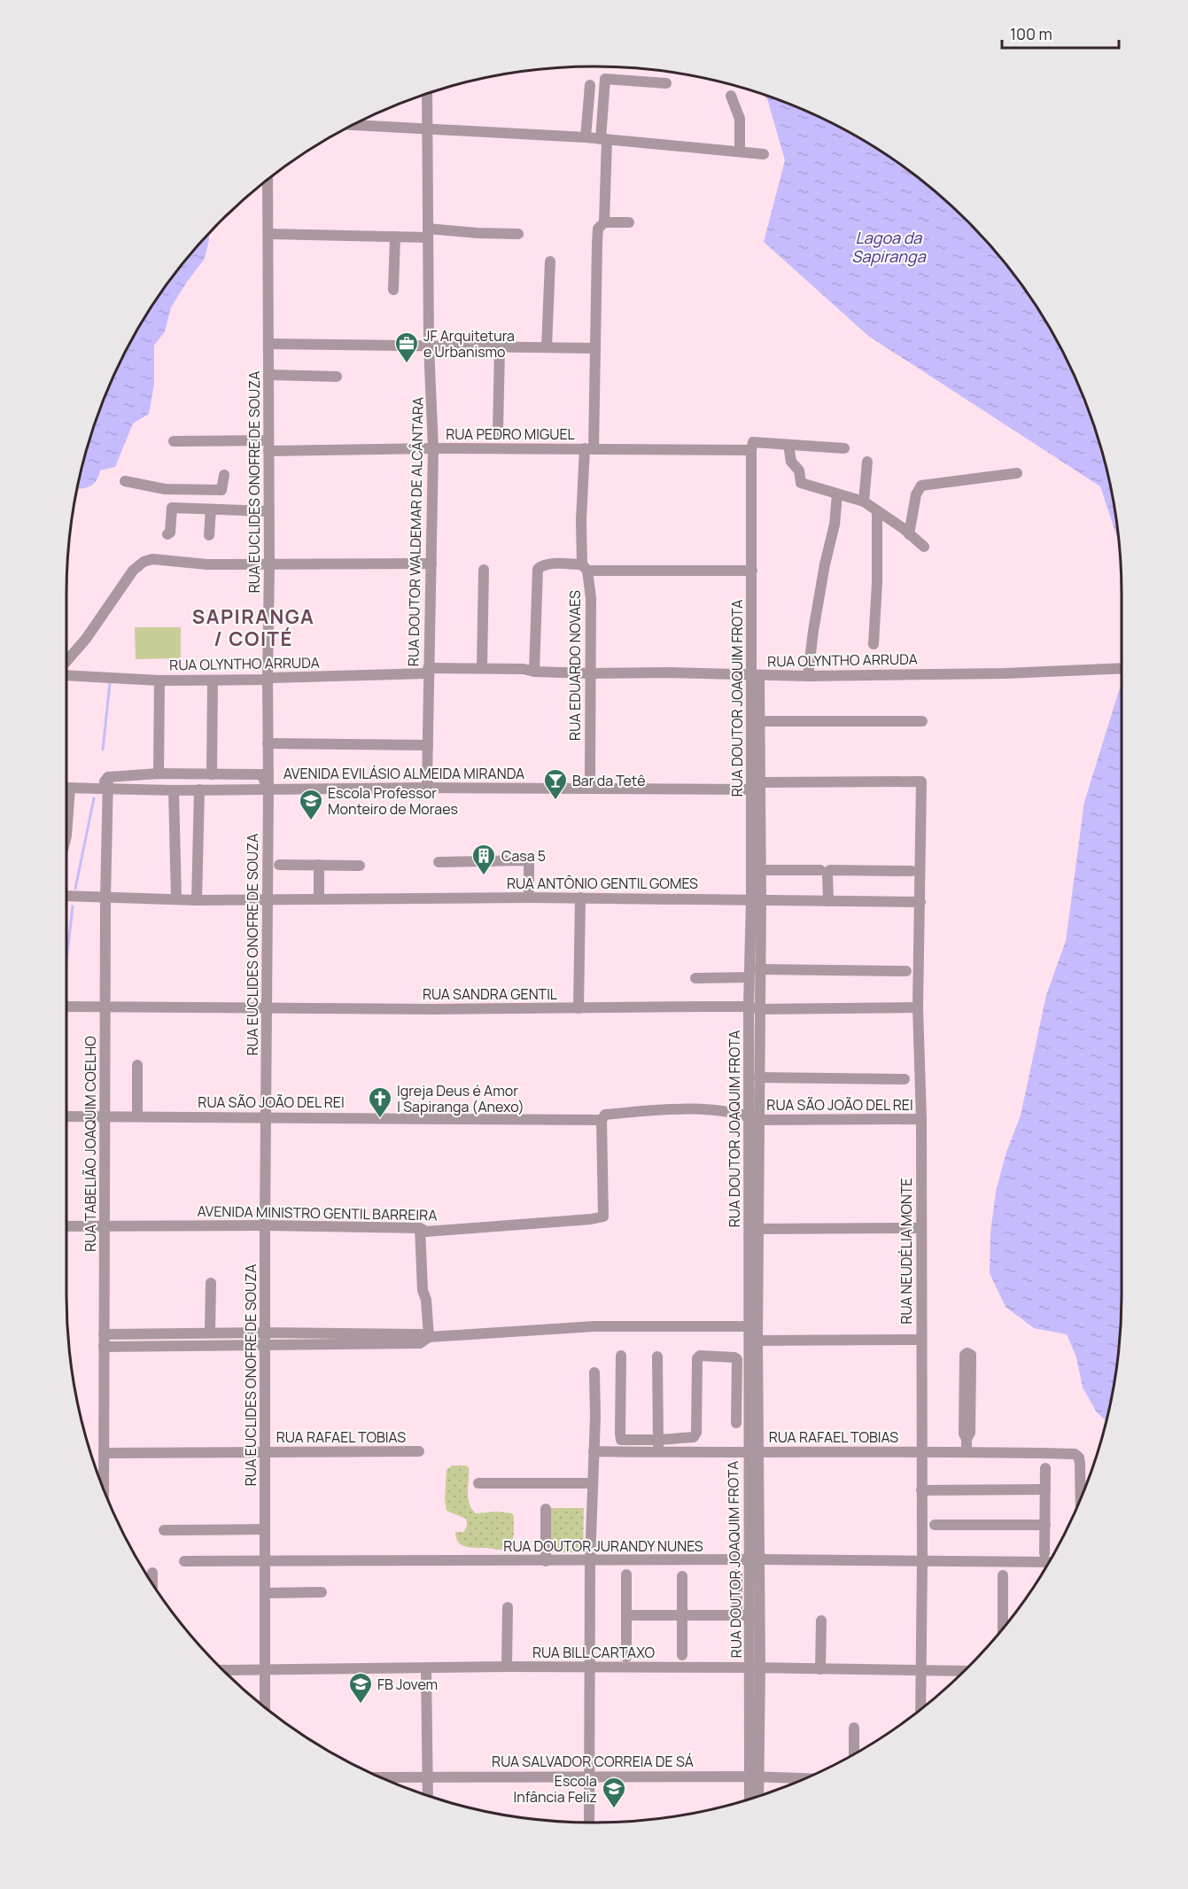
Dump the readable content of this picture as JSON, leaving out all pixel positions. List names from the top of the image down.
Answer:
{
  "streets": {
    "street": [
      "RUA PEDRO MIGUEL",
      "RUA EUCLIDES ONOFRE DE SOUZA",
      "RUA DOUTOR WALDEMAR DE ALCÂNTARA",
      "RUA OLYNTHO ARRUDA",
      "RUA EDUARDO NOVAES",
      "RUA DOUTOR JOAQUIM FROTA",
      "AVENIDA EVILÁSIO ALMEIDA MIRANDA",
      "RUA ANTÔNIO GENTIL GOMES",
      "RUA SANDRA GENTIL",
      "RUA SÃO JOÃO DEL REI",
      "RUA TABELIÃO JOAQUIM COELHO",
      "AVENIDA MINISTRO GENTIL BARREIRA",
      "RUA NEUDÉLIA MONTE",
      "RUA RAFAEL TOBIAS",
      "RUA DOUTOR JURANDY NUNES",
      "RUA BILL CARTAXO",
      "RUA SALVADOR CORREIA DE SÁ"
    ]
  },
  "crossings": [
    ["RUA PEDRO MIGUEL", "RUA EUCLIDES ONOFRE DE SOUZA"],
    ["RUA PEDRO MIGUEL", "RUA DOUTOR WALDEMAR DE ALCÂNTARA"],
    ["RUA PEDRO MIGUEL", "RUA EDUARDO NOVAES"],
    ["RUA PEDRO MIGUEL", "RUA DOUTOR JOAQUIM FROTA"],
    ["RUA EUCLIDES ONOFRE DE SOUZA", "RUA OLYNTHO ARRUDA"],
    ["RUA EUCLIDES ONOFRE DE SOUZA", "AVENIDA EVILÁSIO ALMEIDA MIRANDA"],
    ["RUA EUCLIDES ONOFRE DE SOUZA", "RUA ANTÔNIO GENTIL GOMES"],
    ["RUA EUCLIDES ONOFRE DE SOUZA", "RUA SANDRA GENTIL"],
    ["RUA EUCLIDES ONOFRE DE SOUZA", "RUA SÃO JOÃO DEL REI"],
    ["RUA EUCLIDES ONOFRE DE SOUZA", "AVENIDA MINISTRO GENTIL BARREIRA"],
    ["RUA EUCLIDES ONOFRE DE SOUZA", "RUA RAFAEL TOBIAS"],
    ["RUA EUCLIDES ONOFRE DE SOUZA", "RUA DOUTOR JURANDY NUNES"],
    ["RUA EUCLIDES ONOFRE DE SOUZA", "RUA BILL CARTAXO"],
    ["RUA DOUTOR WALDEMAR DE ALCÂNTARA", "RUA OLYNTHO ARRUDA"],
    ["RUA DOUTOR WALDEMAR DE ALCÂNTARA", "AVENIDA EVILÁSIO ALMEIDA MIRANDA"],
    ["RUA OLYNTHO ARRUDA", "RUA EDUARDO NOVAES"],
    ["RUA OLYNTHO ARRUDA", "RUA DOUTOR JOAQUIM FROTA"],
    ["RUA EDUARDO NOVAES", "AVENIDA EVILÁSIO ALMEIDA MIRANDA"],
    ["RUA DOUTOR JOAQUIM FROTA", "AVENIDA EVILÁSIO ALMEIDA MIRANDA"],
    ["RUA DOUTOR JOAQUIM FROTA", "RUA ANTÔNIO GENTIL GOMES"],
    ["RUA DOUTOR JOAQUIM FROTA", "RUA SANDRA GENTIL"],
    ["RUA DOUTOR JOAQUIM FROTA", "RUA SÃO JOÃO DEL REI"],
    ["RUA DOUTOR JOAQUIM FROTA", "RUA RAFAEL TOBIAS"],
    ["RUA DOUTOR JOAQUIM FROTA", "RUA DOUTOR JURANDY NUNES"],
    ["RUA DOUTOR JOAQUIM FROTA", "RUA BILL CARTAXO"],
    ["RUA DOUTOR JOAQUIM FROTA", "RUA SALVADOR CORREIA DE SÁ"],
    ["AVENIDA EVILÁSIO ALMEIDA MIRANDA", "RUA TABELIÃO JOAQUIM COELHO"],
    ["AVENIDA EVILÁSIO ALMEIDA MIRANDA", "RUA NEUDÉLIA MONTE"],
    ["RUA ANTÔNIO GENTIL GOMES", "RUA TABELIÃO JOAQUIM COELHO"],
    ["RUA ANTÔNIO GENTIL GOMES", "RUA NEUDÉLIA MONTE"],
    ["RUA SANDRA GENTIL", "RUA TABELIÃO JOAQUIM COELHO"],
    ["RUA SANDRA GENTIL", "RUA NEUDÉLIA MONTE"],
    ["RUA SÃO JOÃO DEL REI", "RUA TABELIÃO JOAQUIM COELHO"],
    ["RUA SÃO JOÃO DEL REI", "AVENIDA MINISTRO GENTIL BARREIRA"],
    ["RUA SÃO JOÃO DEL REI", "RUA NEUDÉLIA MONTE"],
    ["RUA TABELIÃO JOAQUIM COELHO", "AVENIDA MINISTRO GENTIL BARREIRA"],
    ["RUA TABELIÃO JOAQUIM COELHO", "RUA RAFAEL TOBIAS"],
    ["RUA NEUDÉLIA MONTE", "RUA RAFAEL TOBIAS"],
    ["RUA NEUDÉLIA MONTE", "RUA DOUTOR JURANDY NUNES"],
    ["RUA NEUDÉLIA MONTE", "RUA BILL CARTAXO"]
  ],
  "districts": ["SAPIRANGA / COITÉ"],
  "water": ["Lagoa da Sapiranga"],
  "places": {
    "office": ["JF Arquitetura e Urbanismo"],
    "bar": ["Bar da Tetê"],
    "school or university": ["Escola Professor Monteiro de Moraes", "FB Jovem", "Escola Infância Feliz"],
    "building": ["Casa 5"],
    "church": ["Igreja Deus é Amor | Sapiranga (Anexo)"]
  },
  "scale_bar": "100 m"
}
